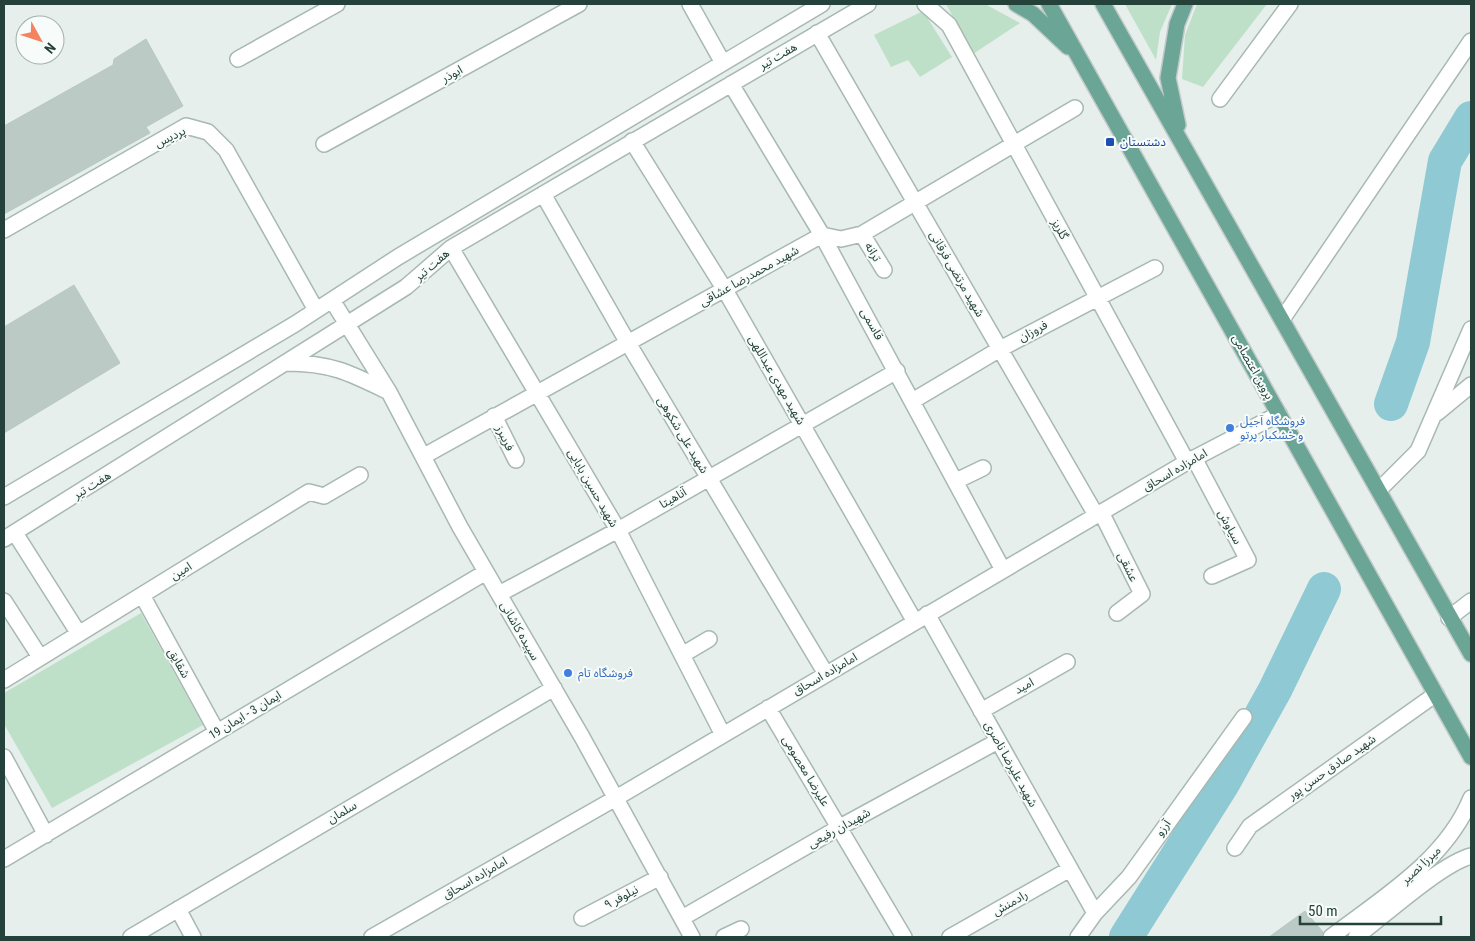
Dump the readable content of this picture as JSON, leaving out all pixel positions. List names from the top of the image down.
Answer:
{
  "streets": {
    "main road": ["پروین اعتصامی"],
    "street": [
      "هفت تیر",
      "ابوذر",
      "پردیس",
      "گلریز",
      "ترانه",
      "شهید مرتضی فرقانی",
      "شهید محمدرضا عشاقی",
      "قاسمی",
      "فروزان",
      "شهید مهدی عبداللهی",
      "شهید علی شکوهی",
      "فریبرز",
      "امامزاده اسحاق",
      "شهید حسین بابایی",
      "آناهیتا",
      "سیاوش",
      "عشقی",
      "امین",
      "سپیده کاشانی",
      "شقایق",
      "امید",
      "ایمان 3 - ایمان 19",
      "شهید علیرضا ناصری",
      "شهید صادق حسن پور",
      "علیرضا معصومی",
      "سلمان",
      "شهیدان رفیعی",
      "آرزو",
      "میرزا نصیر",
      "نیلوفر ۹",
      "رادمنش"
    ]
  },
  "crossings": [
    ["هفت تیر", "پردیس"],
    ["هفت تیر", "شهید مرتضی فرقانی"],
    ["هفت تیر", "قاسمی"],
    ["هفت تیر", "شهید مهدی عبداللهی"],
    ["هفت تیر", "شهید علی شکوهی"],
    ["هفت تیر", "شهید حسین بابایی"],
    ["هفت تیر", "سپیده کاشانی"],
    ["گلریز", "فروزان"],
    ["گلریز", "امامزاده اسحاق"],
    ["گلریز", "سیاوش"],
    ["شهید مرتضی فرقانی", "فروزان"],
    ["شهید مرتضی فرقانی", "امامزاده اسحاق"],
    ["شهید مرتضی فرقانی", "عشقی"],
    ["شهید محمدرضا عشاقی", "قاسمی"],
    ["شهید محمدرضا عشاقی", "شهید مهدی عبداللهی"],
    ["شهید محمدرضا عشاقی", "شهید علی شکوهی"],
    ["شهید محمدرضا عشاقی", "فریبرز"],
    ["شهید محمدرضا عشاقی", "شهید حسین بابایی"],
    ["شهید محمدرضا عشاقی", "سپیده کاشانی"],
    ["قاسمی", "فروزان"],
    ["قاسمی", "امامزاده اسحاق"],
    ["قاسمی", "آناهیتا"],
    ["پروین اعتصامی", "امامزاده اسحاق"],
    ["پروین اعتصامی", "شهید صادق حسن پور"],
    ["شهید مهدی عبداللهی", "امامزاده اسحاق"],
    ["شهید مهدی عبداللهی", "آناهیتا"],
    ["شهید مهدی عبداللهی", "شهید علیرضا ناصری"],
    ["شهید علی شکوهی", "امامزاده اسحاق"],
    ["شهید علی شکوهی", "آناهیتا"],
    ["امامزاده اسحاق", "شهید حسین بابایی"],
    ["امامزاده اسحاق", "سیاوش"],
    ["امامزاده اسحاق", "عشقی"],
    ["امامزاده اسحاق", "سپیده کاشانی"],
    ["امامزاده اسحاق", "شهید علیرضا ناصری"],
    ["امامزاده اسحاق", "علیرضا معصومی"],
    ["شهید حسین بابایی", "آناهیتا"],
    ["آناهیتا", "سپیده کاشانی"],
    ["امین", "شقایق"],
    ["سپیده کاشانی", "ایمان 3 - ایمان 19"],
    ["سپیده کاشانی", "سلمان"],
    ["سپیده کاشانی", "شهیدان رفیعی"],
    ["سپیده کاشانی", "نیلوفر ۹"],
    ["شقایق", "ایمان 3 - ایمان 19"],
    ["امید", "شهید علیرضا ناصری"],
    ["شهید علیرضا ناصری", "شهیدان رفیعی"],
    ["شهید علیرضا ناصری", "آرزو"],
    ["شهید علیرضا ناصری", "رادمنش"],
    ["علیرضا معصومی", "شهیدان رفیعی"]
  ],
  "places": {
    "transit": ["دشتستان"],
    "other": ["فروشگاه آجیل و خشکبار پرتو", "فروشگاه تام"]
  },
  "scale_bar": "50 m",
  "north": "bottom right"
}
